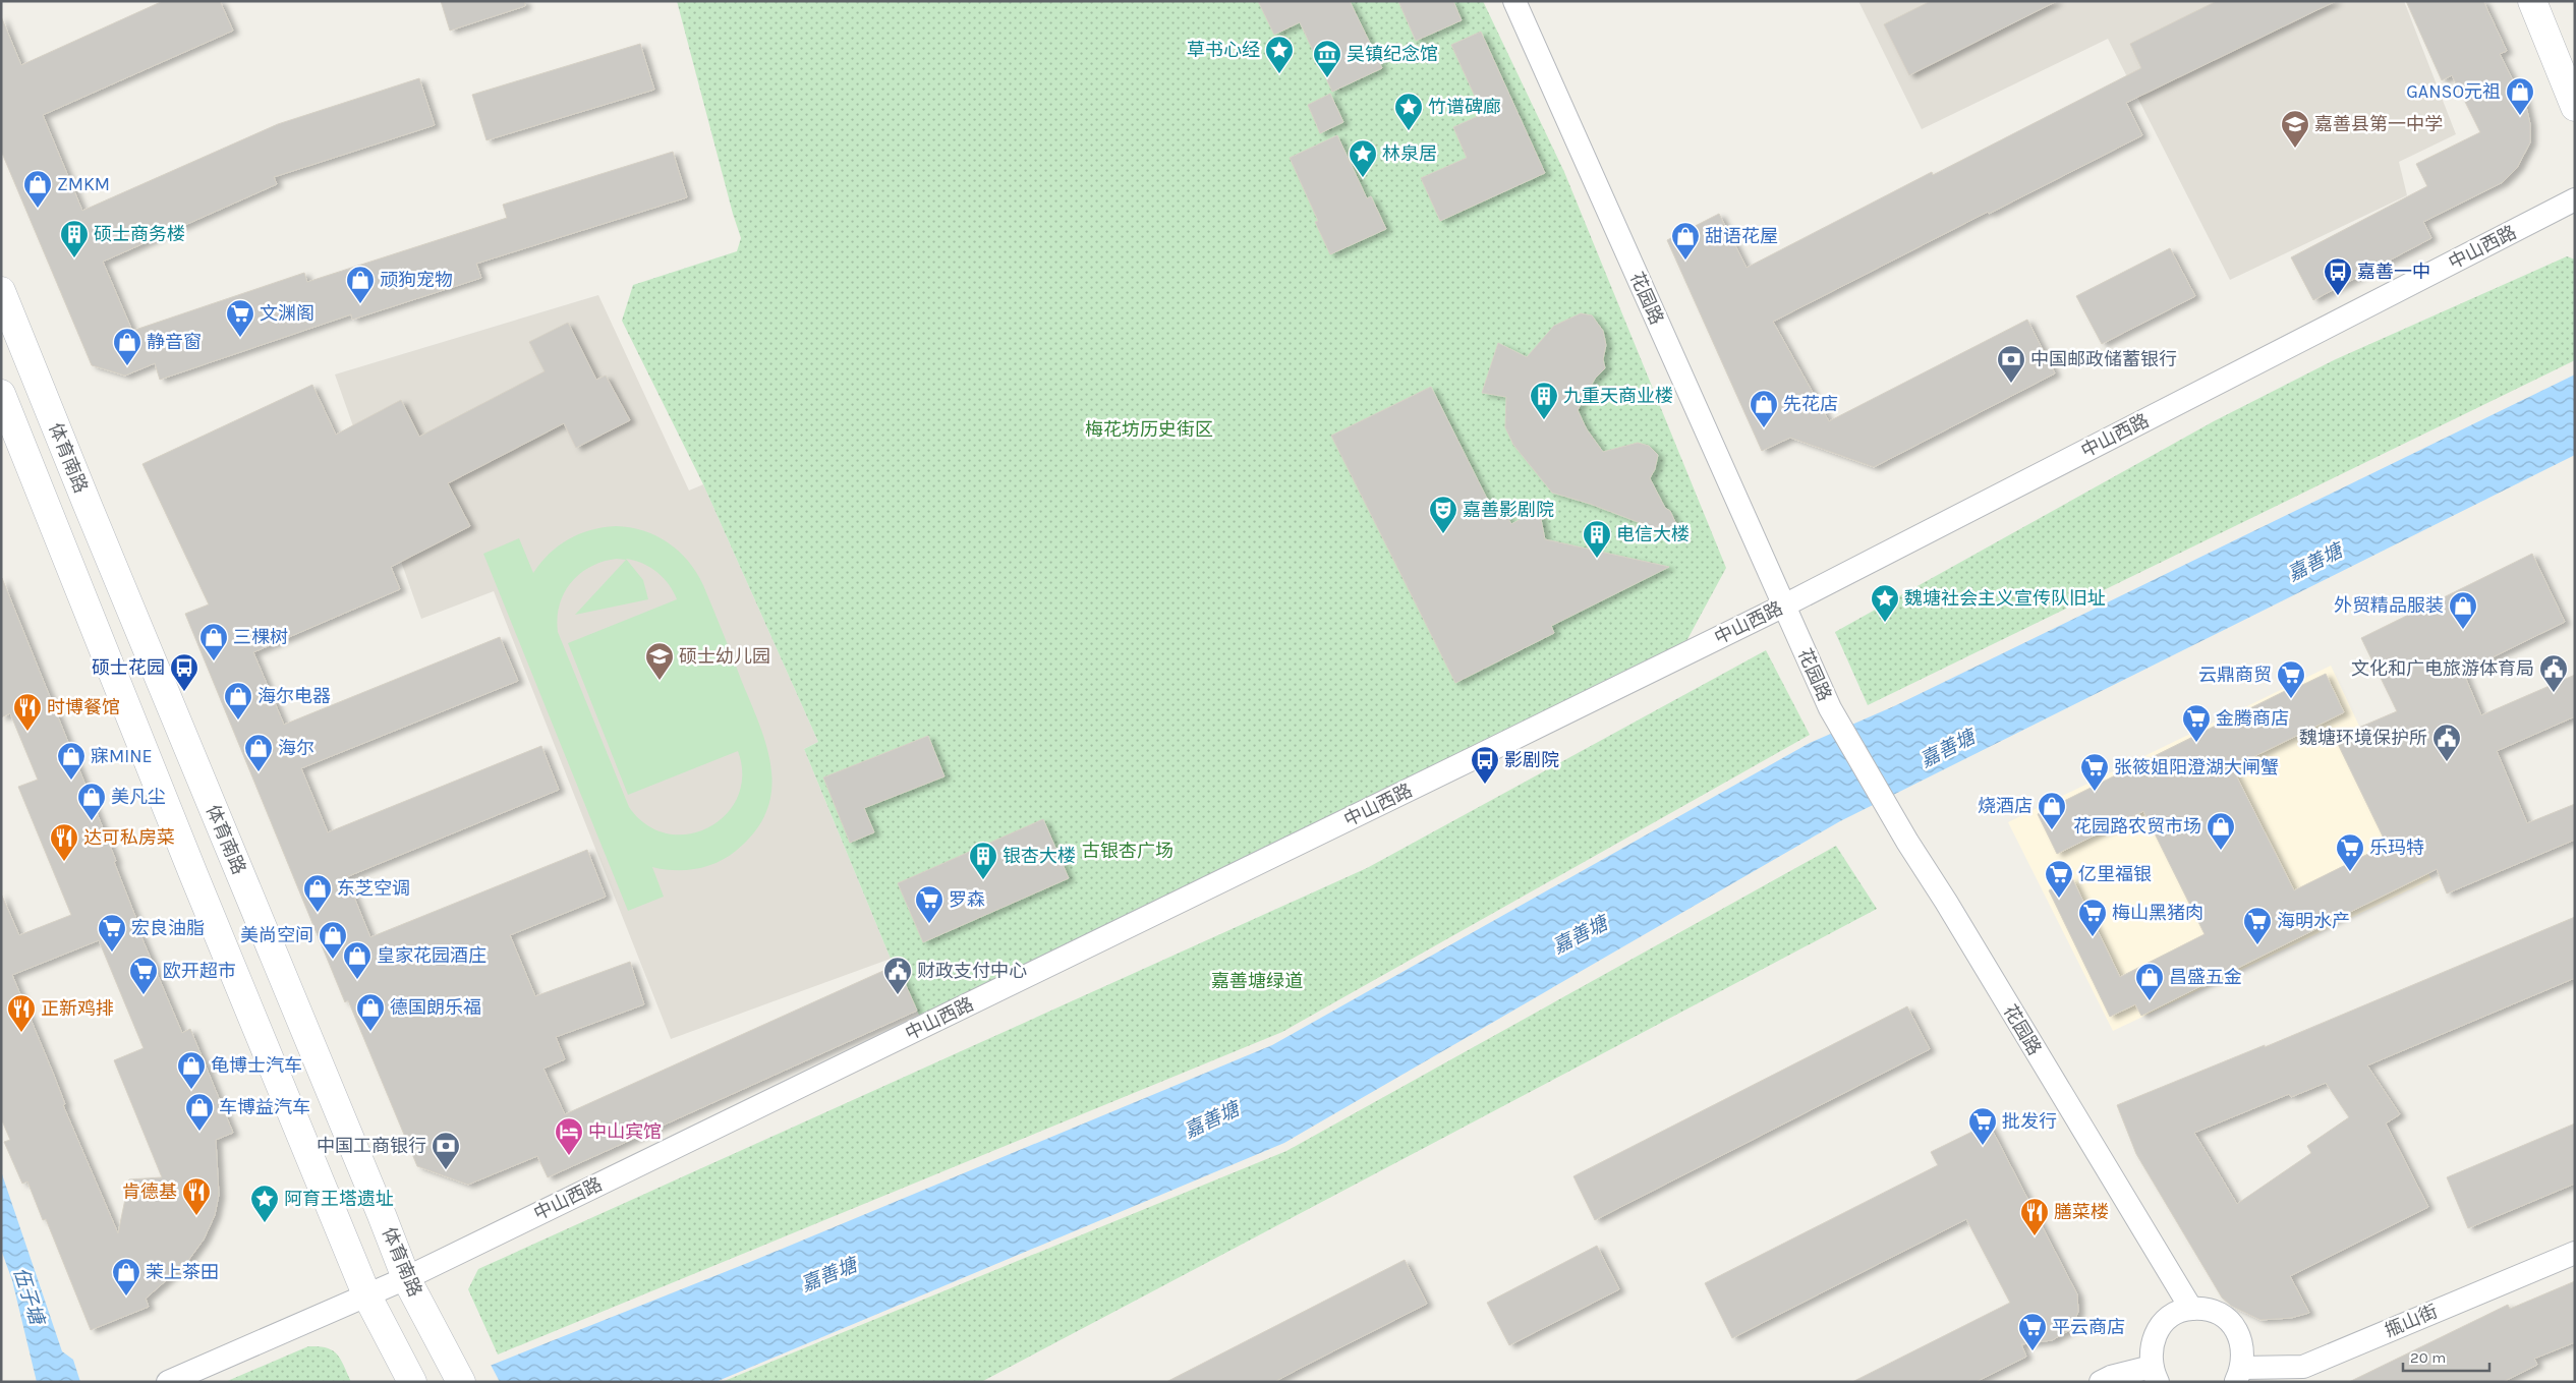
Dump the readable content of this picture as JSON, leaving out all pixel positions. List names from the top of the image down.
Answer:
{
  "streets": {
    "main road": ["体育南路"],
    "street": ["中山西路", "花园路", "甁山街"]
  },
  "crossings": [
    ["中山西路", "花园路"],
    ["中山西路", "体育南路"]
  ],
  "water": ["嘉善塘", "伍子塘"],
  "parks": ["梅花坊历史街区", "古银杏广场", "嘉善塘绿道"],
  "places": {
    "place": [
      "草书心经",
      "竹谱碑廊",
      "林泉居",
      "魏塘社会主义宣传队旧址",
      "阿育王塔遗址"
    ],
    "museum": ["吴镇纪念馆"],
    "shop": [
      "GANSO元祖",
      "ZMKM",
      "甜语花屋",
      "顽狗宠物",
      "静音窗",
      "先花店",
      "外贸精品服装",
      "三棵树",
      "海尔电器",
      "海尔",
      "寐MINE",
      "美凡尘",
      "烧酒店",
      "花园路农贸市场",
      "东芝空调",
      "美尚空间",
      "皇家花园酒庄",
      "昌盛五金",
      "德国朗乐福",
      "龟博士汽车",
      "车博益汽车",
      "茉上茶田"
    ],
    "school or university": ["嘉善县第一中学", "硕士幼儿园"],
    "building": [
      "硕士商务楼",
      "九重天商业楼",
      "电信大楼",
      "银杏大楼"
    ],
    "bus stop": ["嘉善一中", "硕士花园", "影剧院"],
    "supermarket": [
      "文渊阁",
      "云鼎商贸",
      "金腾商店",
      "张筱姐阳澄湖大闸蟹",
      "乐玛特",
      "亿里福银",
      "罗森",
      "梅山黑猪肉",
      "海明水产",
      "宏良油脂",
      "欧开超市",
      "批发行",
      "平云商店"
    ],
    "bank": ["中国邮政储蓄银行", "中国工商银行"],
    "theatre": ["嘉善影剧院"],
    "public building": ["文化和广电旅游体育局", "魏塘环境保护所", "财政支付中心"],
    "restaurant": [
      "时博餐馆",
      "达可私房菜",
      "正新鸡排",
      "肯德基",
      "膳菜楼"
    ],
    "hotel": ["中山宾馆"]
  },
  "scale_bar": "20 m"
}
